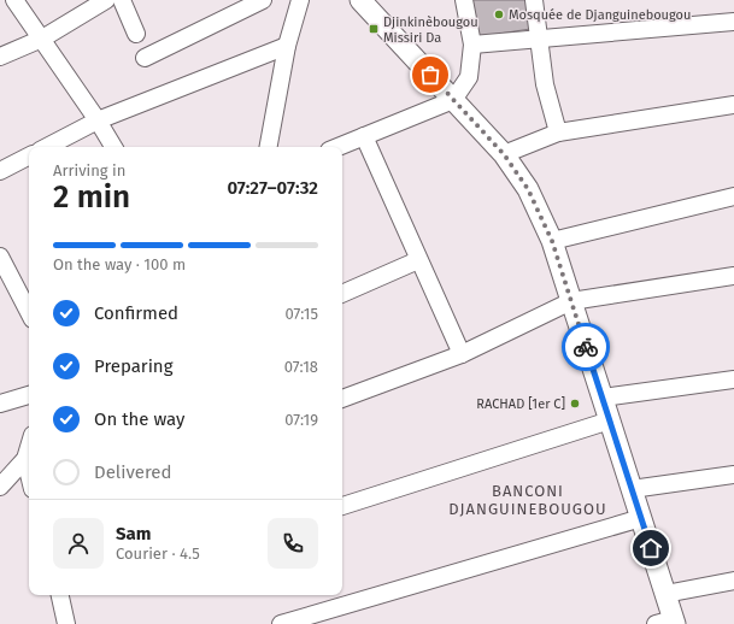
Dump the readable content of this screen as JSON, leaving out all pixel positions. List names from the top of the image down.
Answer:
{
  "districts": ["BANCONI DJANGUINEBOUGOU"],
  "places": {
    "other": ["Mosquée de Djanguinebougou", "RACHAD [1er C]"],
    "transit": ["Djinkinèbougou Missiri Da"]
  },
  "page": {
    "heading": ["2 min", "Arriving in", "07:27–07:32"],
    "panel": ["Sam", "Courier · 4.5"],
    "bar": "On the way · 100 m",
    "list": [
      ["Confirmed", "07:15"],
      ["Preparing", "07:18"],
      ["On the way", "07:19"],
      "Delivered"
    ]
  }
}
